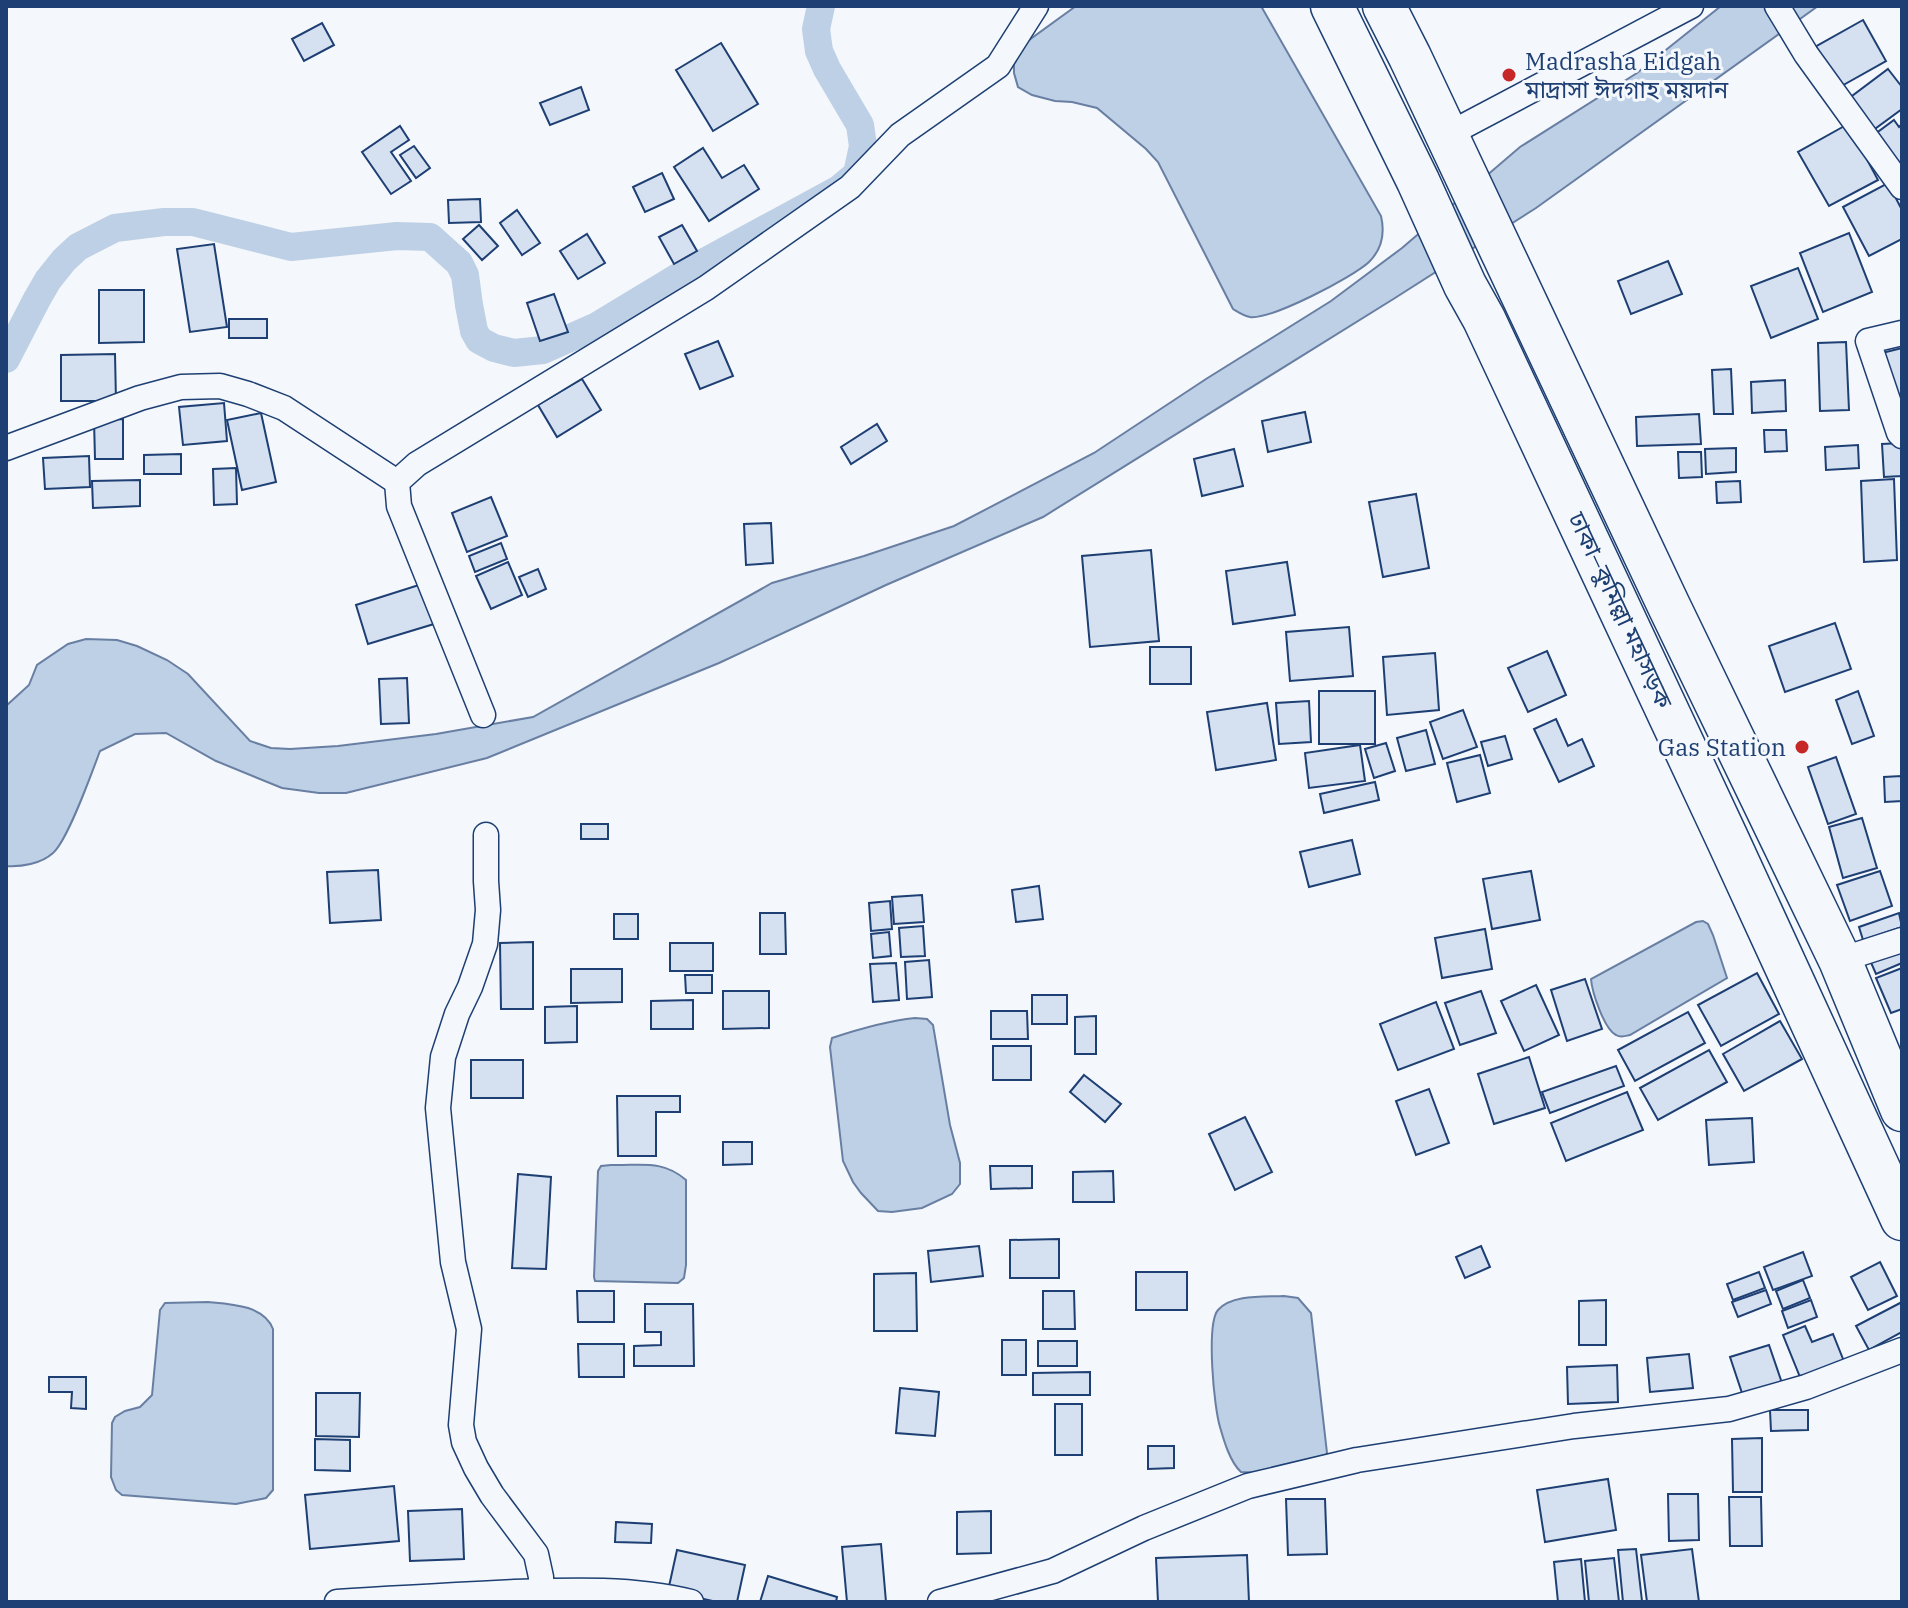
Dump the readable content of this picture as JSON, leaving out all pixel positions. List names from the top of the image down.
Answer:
{
  "streets": {
    "highway": ["ঢাকা–কুমিল্লা মহাসড়ক"]
  },
  "places": ["Madrasha Eidgah মাদ্রাসা ঈদগাহ ময়দান", "Gas Station"]
}
